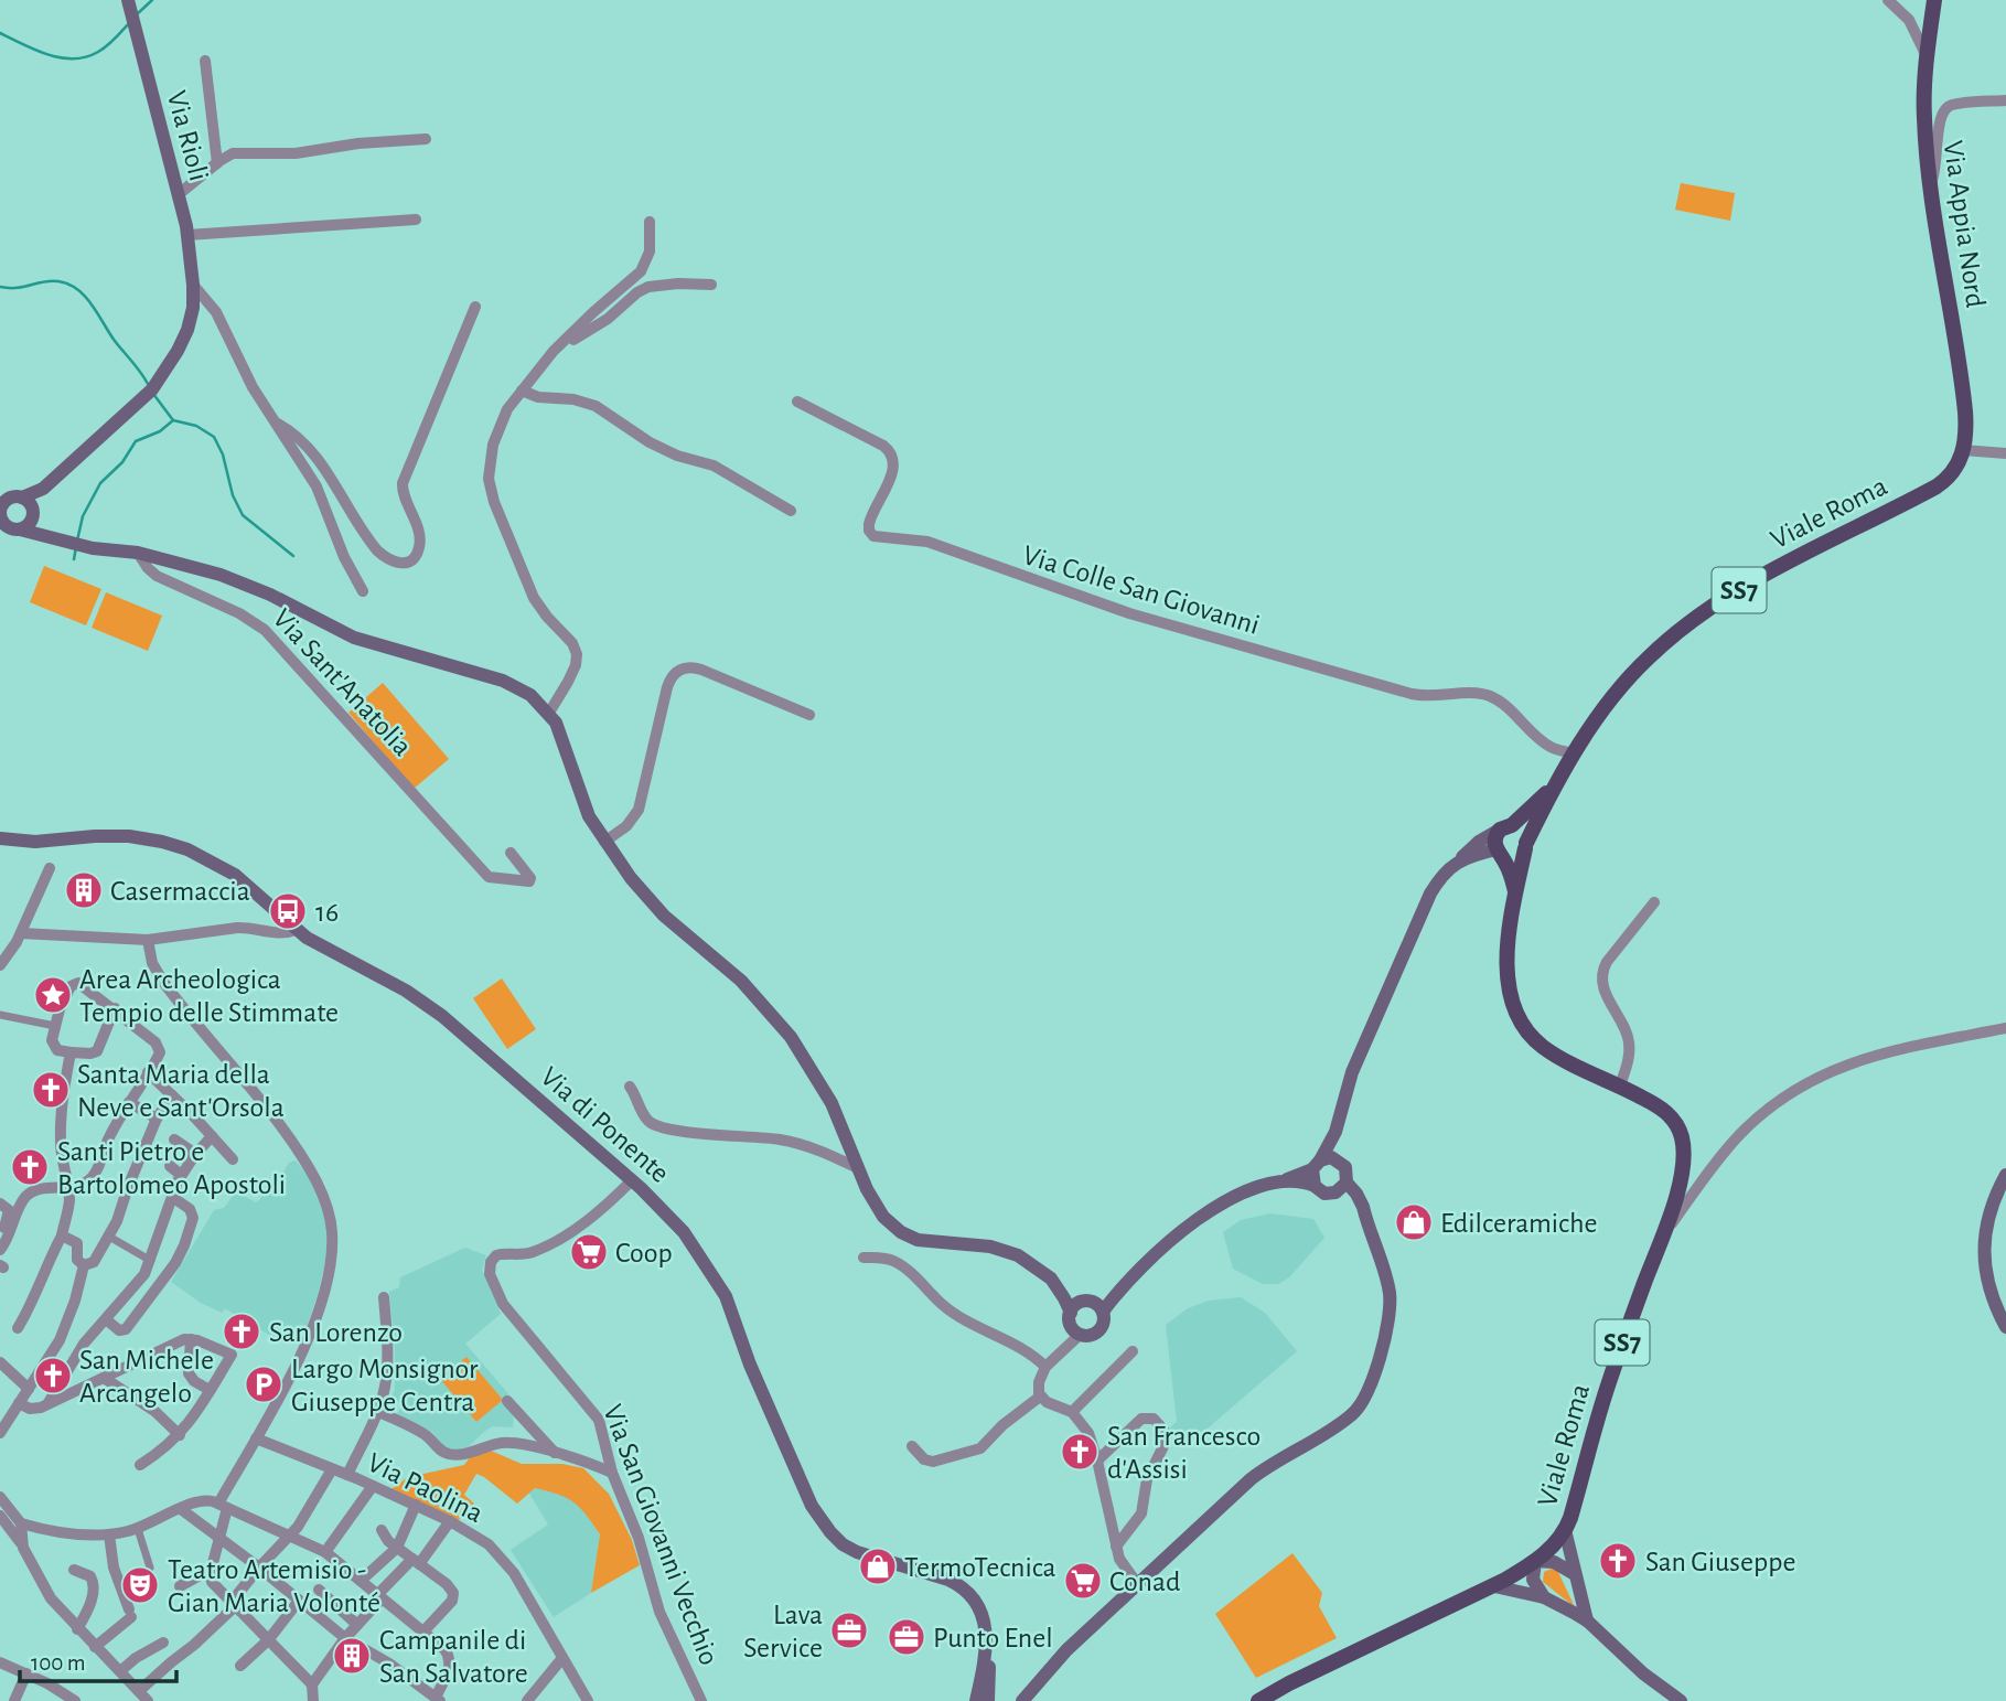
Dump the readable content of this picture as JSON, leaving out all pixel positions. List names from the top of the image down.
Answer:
{
  "streets": {
    "main road": [
      "Via Rioli",
      "Via Appia Nord",
      "Viale Roma",
      "SS7",
      "Via Sant'Anatolia",
      "Via di Ponente"
    ],
    "street": ["Via Colle San Giovanni", "Via Paolina", "Via San Giovanni Vecchio"]
  },
  "crossings": [
    ["Via Appia Nord", "Viale Roma"],
    ["Viale Roma", "Via Colle San Giovanni"],
    ["Via di Ponente", "Via San Giovanni Vecchio"]
  ],
  "places": {
    "building": ["Casermaccia", "Campanile di San Salvatore"],
    "bus stop": ["16"],
    "place": ["Area Archeologica Tempio delle Stimmate"],
    "church": [
      "Santa Maria della Neve e Sant'Orsola",
      "Santi Pietro e Bartolomeo Apostoli",
      "San Lorenzo",
      "San Michele Arcangelo",
      "San Francesco d'Assisi",
      "San Giuseppe"
    ],
    "shop": ["Edilceramiche", "TermoTecnica"],
    "supermarket": ["Coop", "Conad"],
    "parking": ["Largo Monsignor Giuseppe Centra"],
    "theatre": ["Teatro Artemisio - Gian Maria Volonté"],
    "office": ["Lava Service", "Punto Enel"]
  },
  "scale_bar": "100 m"
}
